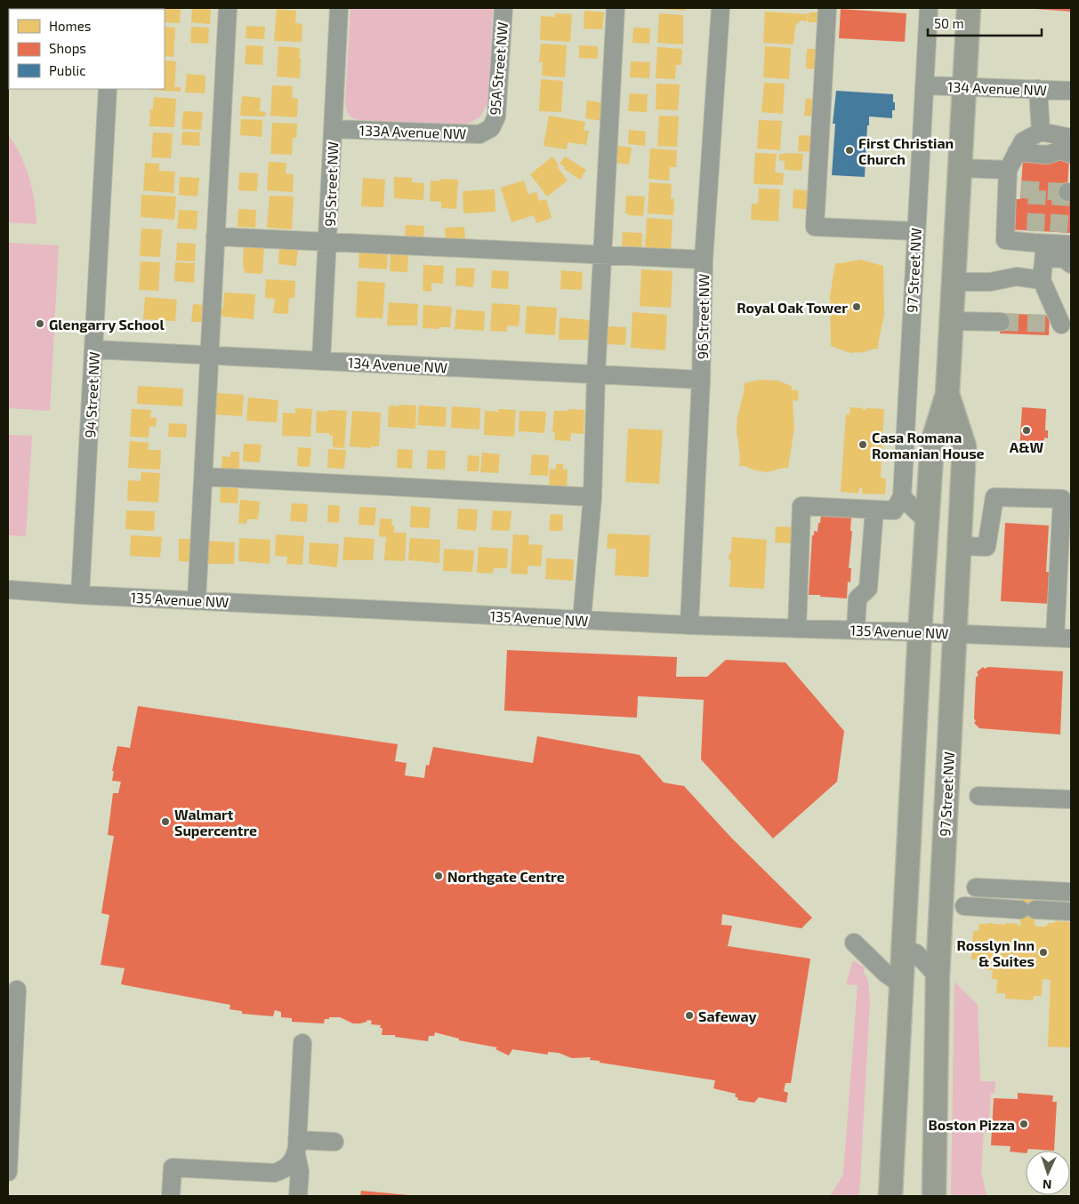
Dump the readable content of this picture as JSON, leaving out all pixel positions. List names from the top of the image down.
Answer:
{
  "streets": {
    "main road": ["97 Street NW"],
    "street": [
      "95A Street NW",
      "134 Avenue NW",
      "133A Avenue NW",
      "95 Street NW",
      "96 Street NW",
      "94 Street NW",
      "135 Avenue NW"
    ]
  },
  "crossings": [
    ["95A Street NW", "133A Avenue NW"],
    ["134 Avenue NW", "95 Street NW"],
    ["134 Avenue NW", "97 Street NW"],
    ["134 Avenue NW", "96 Street NW"],
    ["134 Avenue NW", "94 Street NW"],
    ["133A Avenue NW", "95 Street NW"],
    ["97 Street NW", "135 Avenue NW"],
    ["96 Street NW", "135 Avenue NW"],
    ["94 Street NW", "135 Avenue NW"]
  ],
  "places": [
    "First Christian Church",
    "Royal Oak Tower",
    "Glengarry School",
    "A&W",
    "Casa Romana Romanian House",
    "Walmart Supercentre",
    "Northgate Centre",
    "Rosslyn Inn & Suites",
    "Safeway",
    "Boston Pizza"
  ],
  "legend": ["Homes", "Shops", "Public"],
  "scale_bar": "50 m",
  "north": "bottom"
}
